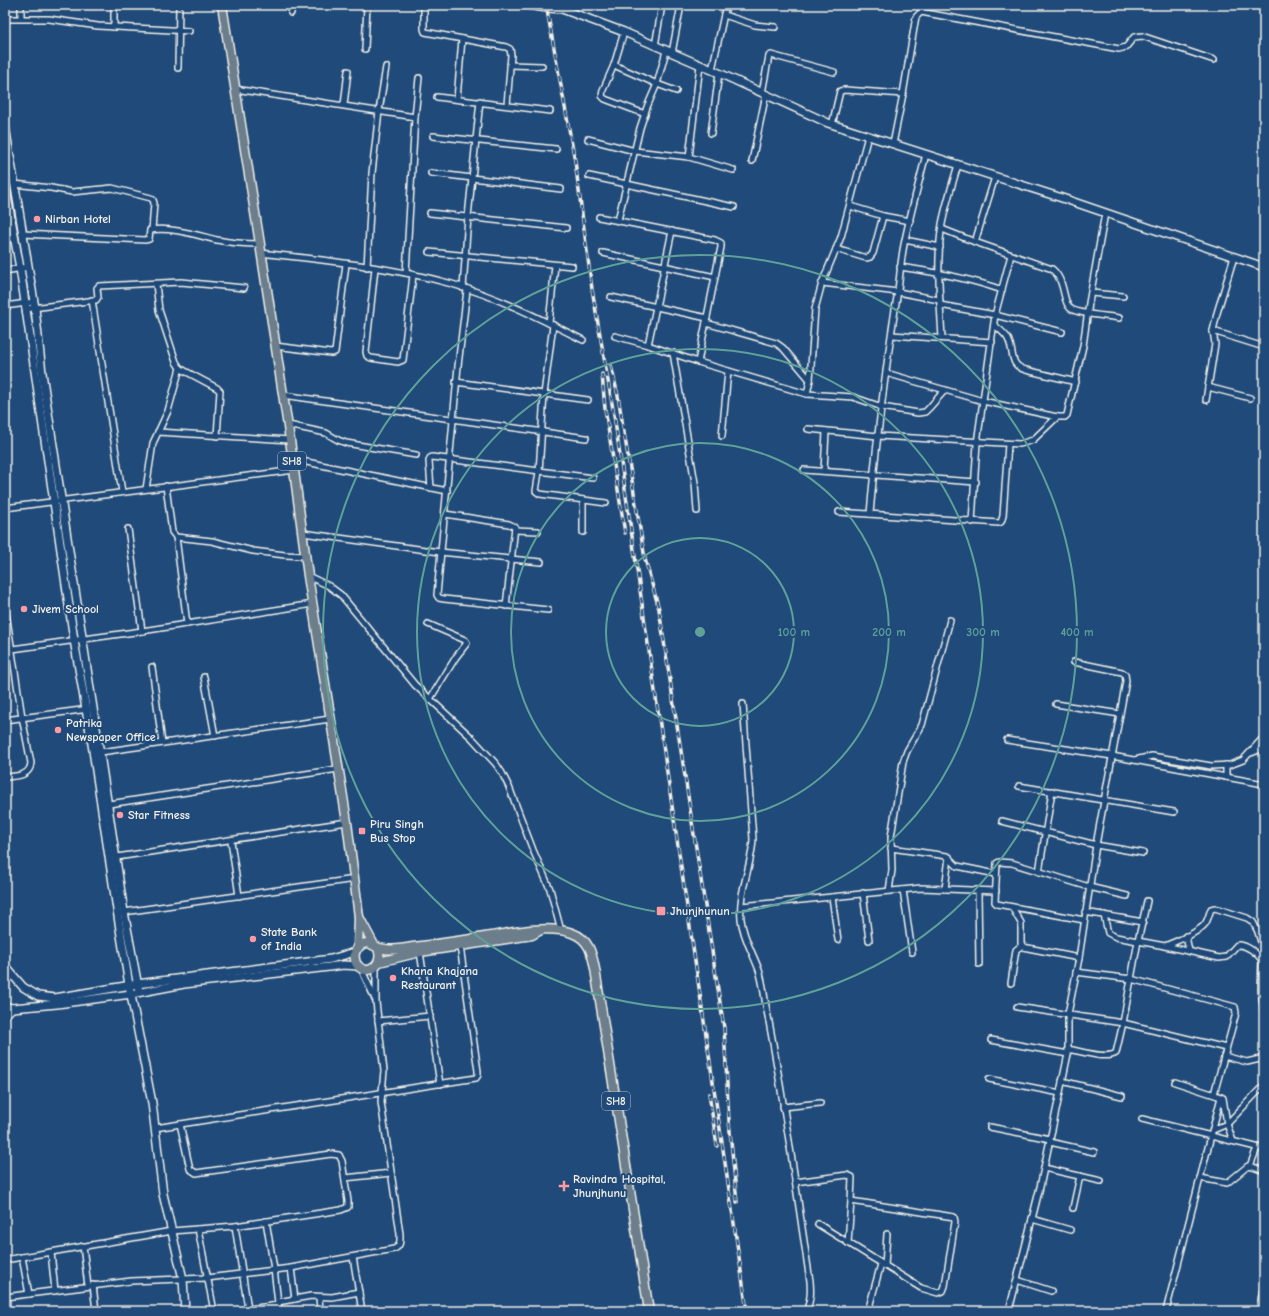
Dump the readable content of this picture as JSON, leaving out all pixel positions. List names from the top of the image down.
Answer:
{
  "streets": {
    "main road": ["SH8"]
  },
  "places": {
    "other": [
      "Nirban Hotel",
      "Jivem School",
      "Patrika Newspaper Office",
      "Star Fitness",
      "State Bank of India",
      "Khana Khajana Restaurant"
    ],
    "transit": ["Piru Singh Bus Stop", "Jhunjhunun"],
    "health": ["Ravindra Hospital, Jhunjhunu"]
  },
  "rings": [
    "100 m",
    "200 m",
    "300 m",
    "400 m"
  ]
}
